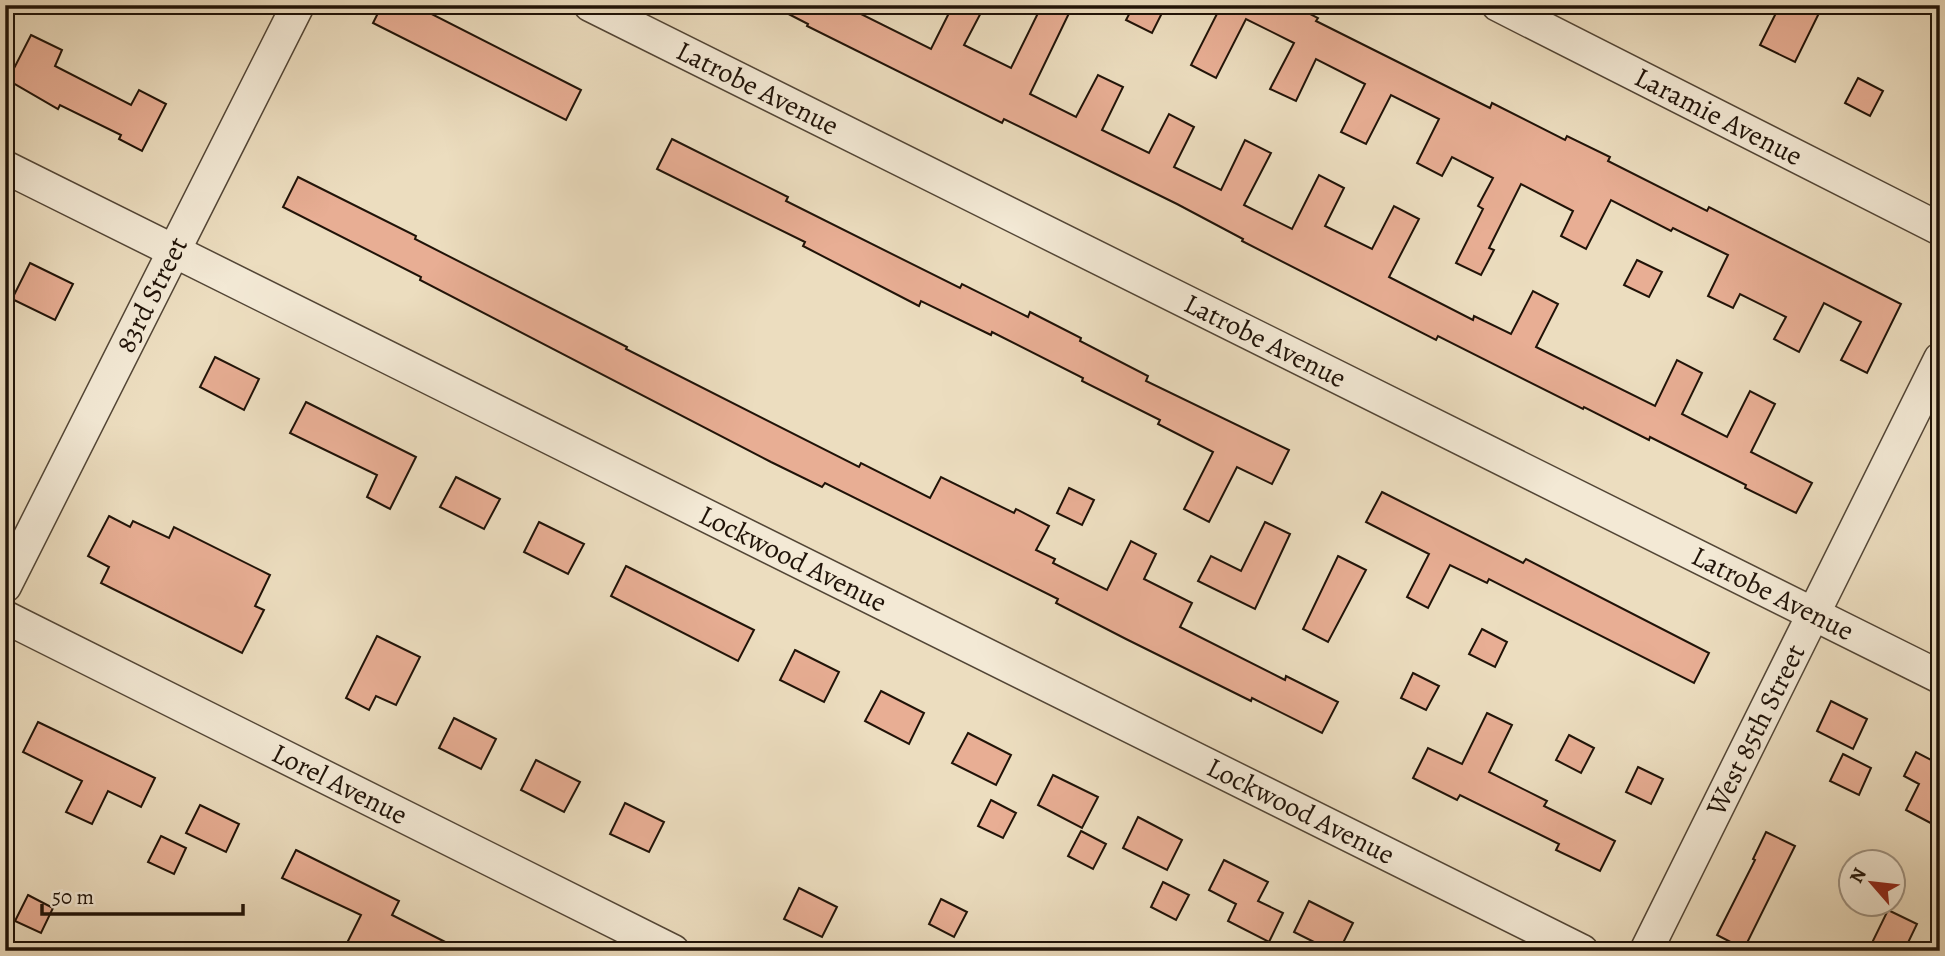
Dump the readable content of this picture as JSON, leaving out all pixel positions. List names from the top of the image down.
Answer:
{
  "streets": {
    "street": [
      "Latrobe Avenue",
      "Laramie Avenue",
      "83rd Street",
      "Lockwood Avenue",
      "West 85th Street",
      "Lorel Avenue"
    ]
  },
  "crossings": [
    ["Latrobe Avenue", "West 85th Street"],
    ["83rd Street", "Lockwood Avenue"]
  ],
  "scale_bar": "50 m",
  "north": "top left"
}
